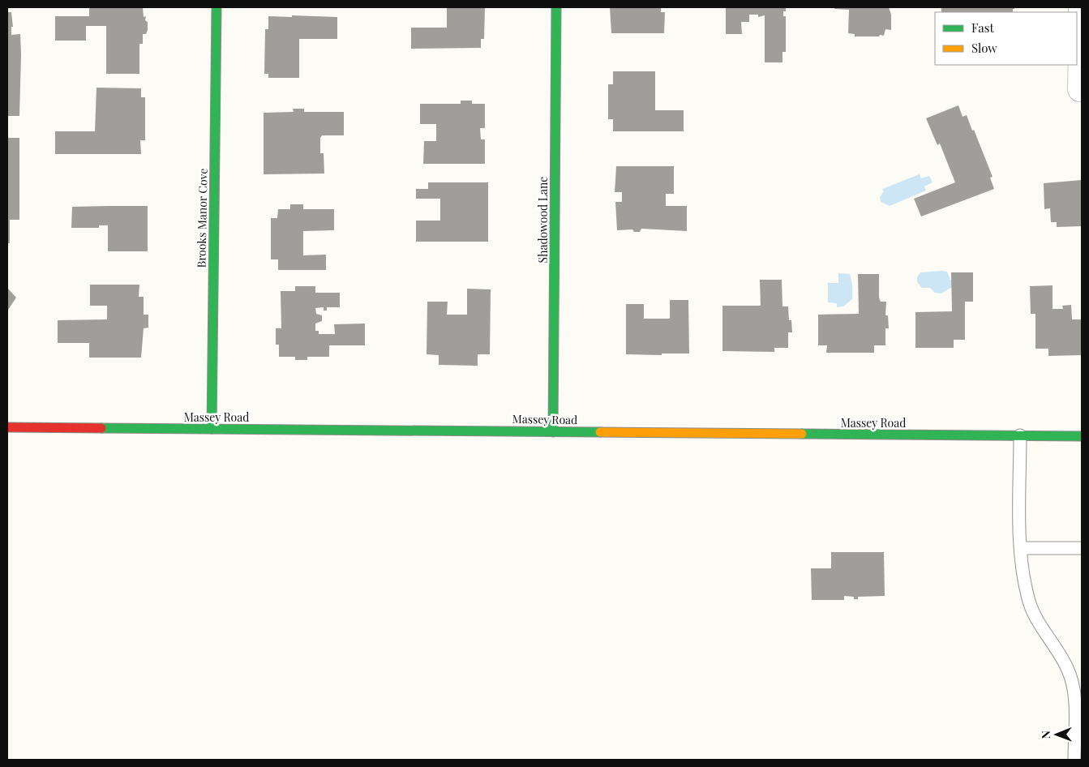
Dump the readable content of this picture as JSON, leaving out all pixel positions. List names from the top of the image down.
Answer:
{
  "streets": {
    "street": ["Brooks Manor Cove", "Shadowood Lane", "Massey Road"]
  },
  "crossings": [
    ["Brooks Manor Cove", "Massey Road"],
    ["Shadowood Lane", "Massey Road"]
  ],
  "legend": ["Fast", "Slow"],
  "north": "left"
}
